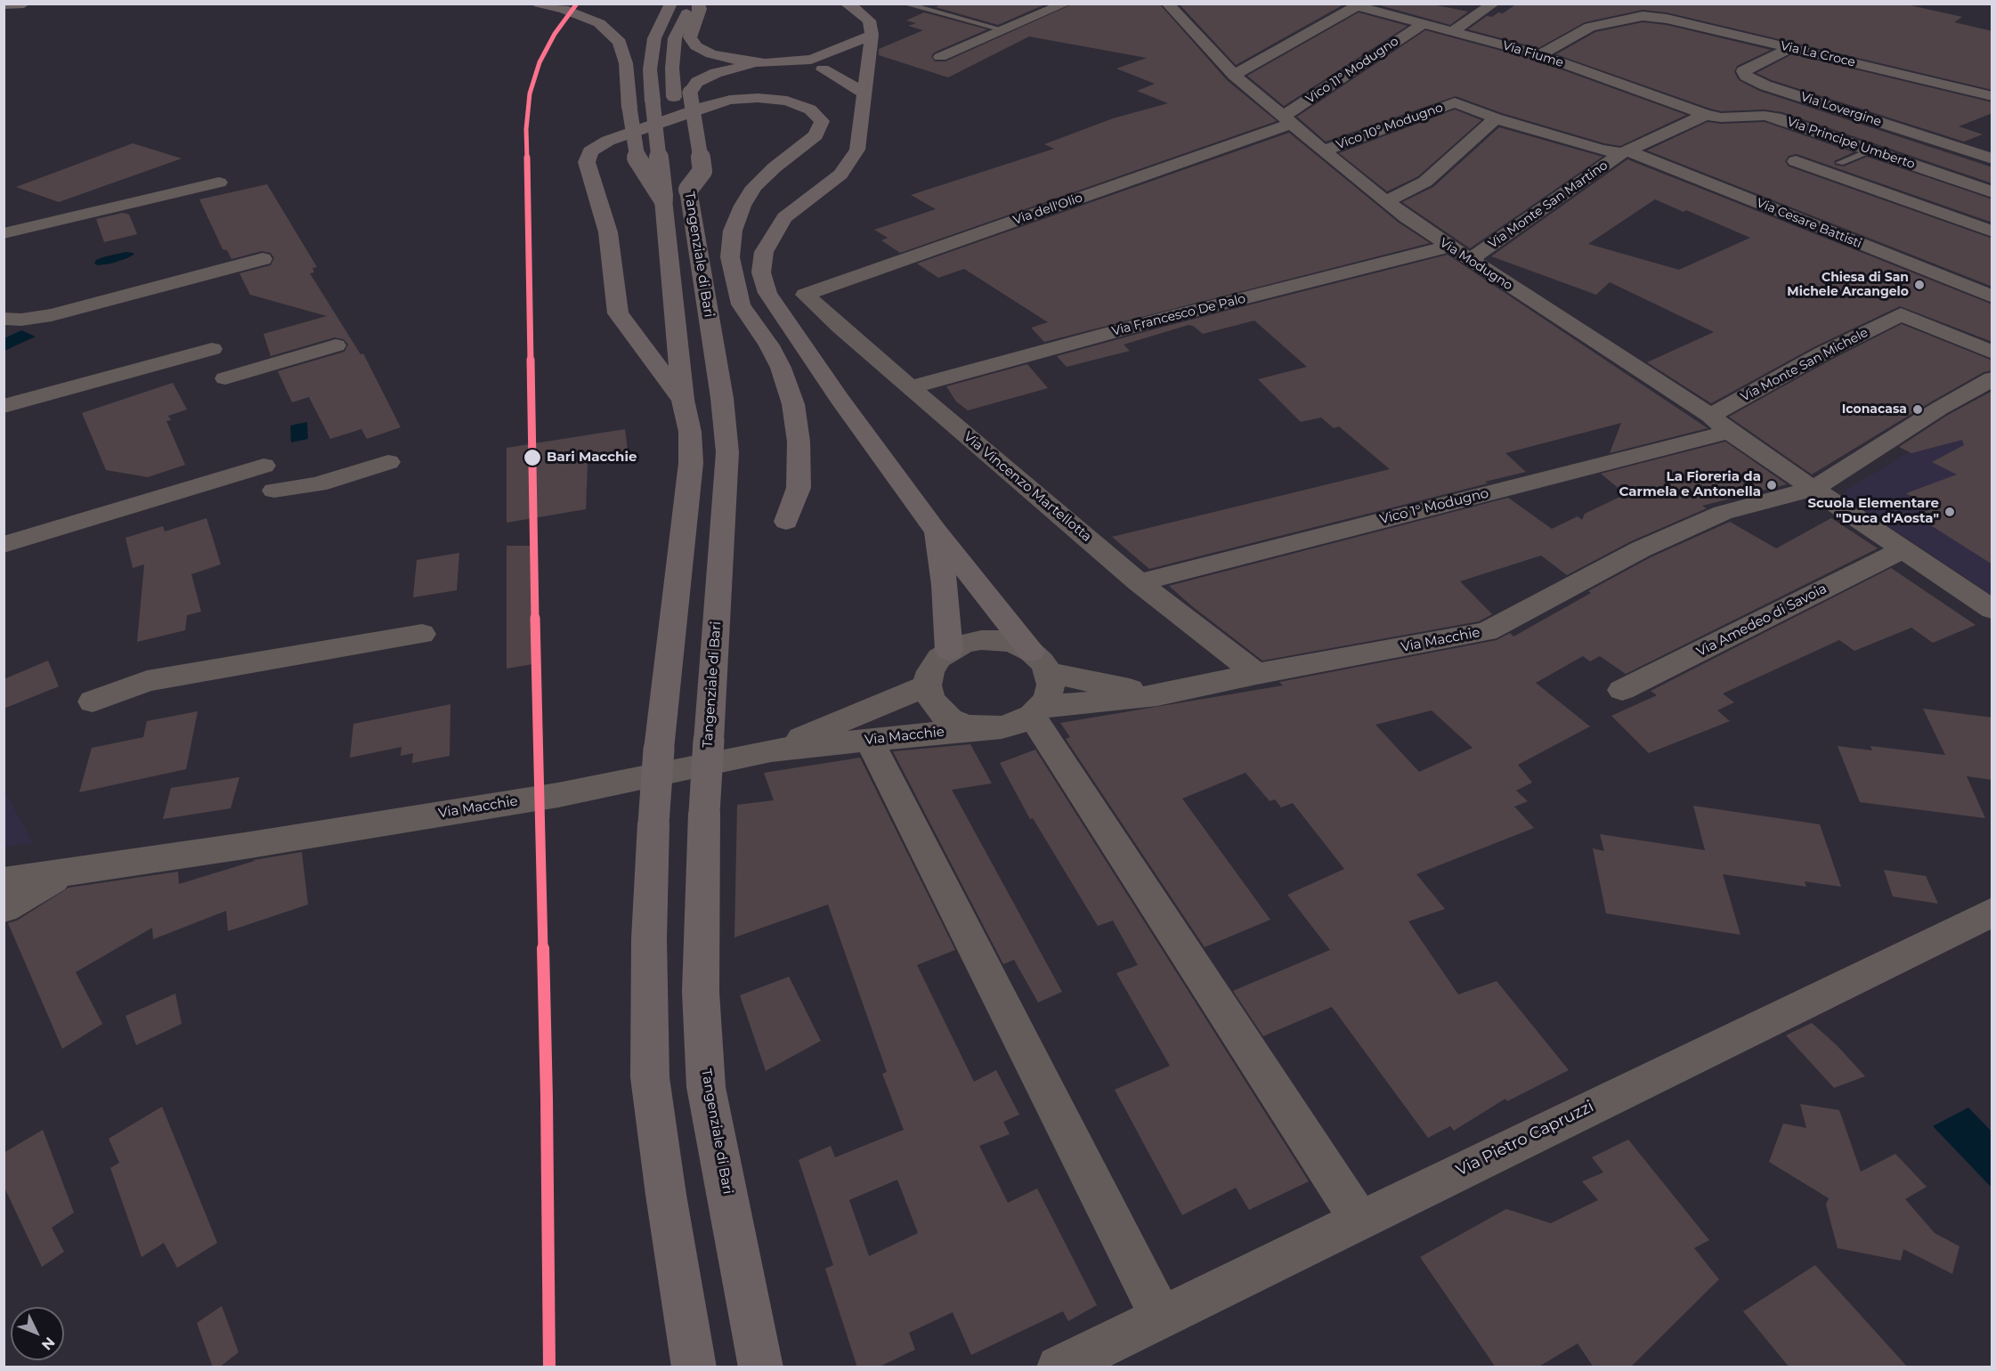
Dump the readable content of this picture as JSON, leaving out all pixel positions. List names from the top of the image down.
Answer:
{
  "streets": {
    "highway": ["Tangenziale di Bari"],
    "street": [
      "Via Fiume",
      "Via La Croce",
      "Vico 11° Modugno",
      "Via Lovergine",
      "Vico 10° Modugno",
      "Via Principe Umberto",
      "Via Monte San Martino",
      "Via dell'Olio",
      "Via Cesare Battisti",
      "Via Modugno",
      "Via Francesco De Palo",
      "Via Monte San Michele",
      "Via Vincenzo Martellotta",
      "Vico 1° Modugno",
      "Via Amedeo di Savoia",
      "Via Macchie",
      "Via Pietro Capruzzi"
    ]
  },
  "crossings": [
    ["Via Fiume", "Via La Croce"],
    ["Via Fiume", "Vico 11° Modugno"],
    ["Via Fiume", "Via Principe Umberto"],
    ["Via Fiume", "Via Monte San Martino"],
    ["Via Fiume", "Via Modugno"],
    ["Via La Croce", "Via Lovergine"],
    ["Vico 11° Modugno", "Via dell'Olio"],
    ["Vico 11° Modugno", "Via Modugno"],
    ["Vico 10° Modugno", "Via Cesare Battisti"],
    ["Vico 10° Modugno", "Via Modugno"],
    ["Via Principe Umberto", "Via Monte San Martino"],
    ["Via Monte San Martino", "Via Cesare Battisti"],
    ["Via Monte San Martino", "Via Modugno"],
    ["Via dell'Olio", "Via Modugno"],
    ["Via dell'Olio", "Via Vincenzo Martellotta"],
    ["Via Modugno", "Via Francesco De Palo"],
    ["Via Modugno", "Via Monte San Michele"],
    ["Via Modugno", "Vico 1° Modugno"],
    ["Via Modugno", "Via Macchie"],
    ["Via Francesco De Palo", "Via Vincenzo Martellotta"],
    ["Via Vincenzo Martellotta", "Vico 1° Modugno"],
    ["Via Vincenzo Martellotta", "Via Macchie"]
  ],
  "places": [
    "Chiesa di San Michele Arcangelo",
    "Iconacasa",
    "Bari Macchie",
    "La Fioreria da Carmela e Antonella",
    "Scuola Elementare \"Duca d'Aosta\""
  ],
  "north": "bottom right"
}
